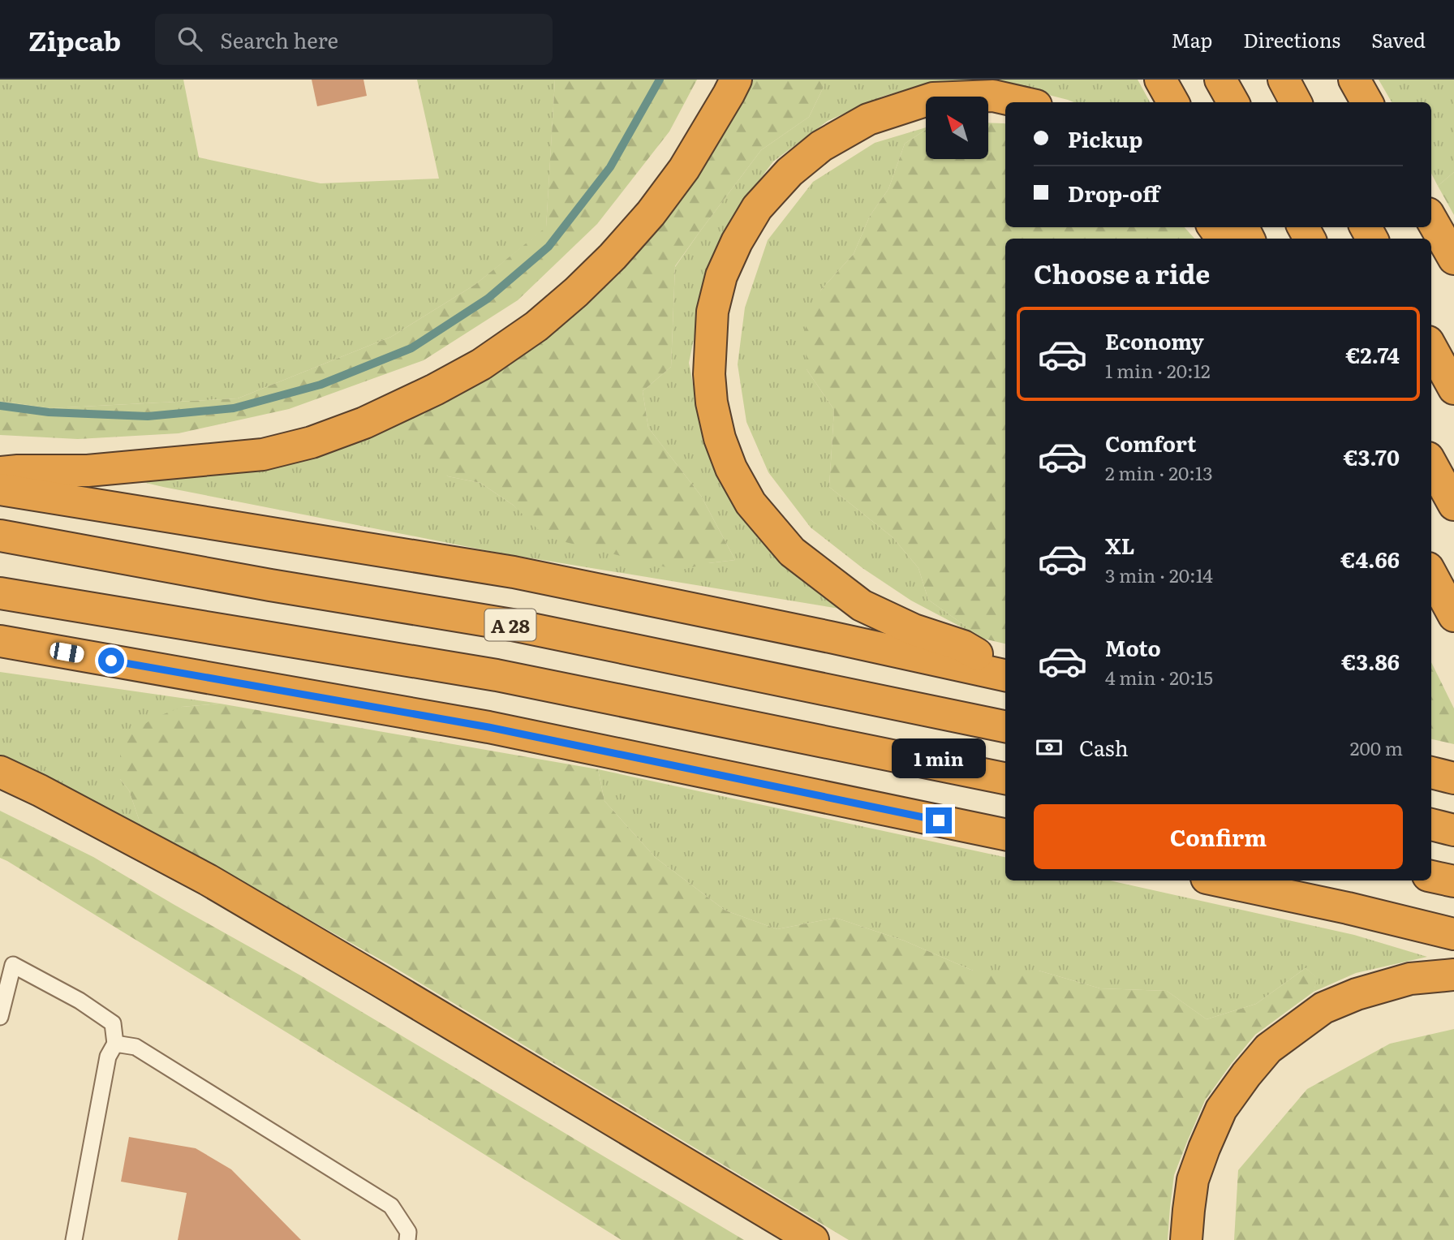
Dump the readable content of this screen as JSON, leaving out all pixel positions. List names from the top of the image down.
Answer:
{
  "streets": {
    "highway": ["A 28"]
  },
  "north": "top left",
  "page": {
    "header": "Zipcab",
    "search": "Search here",
    "nav": ["Map", "Directions", "Saved"],
    "banner": ["Pickup", "Drop-off"],
    "heading": "Choose a ride",
    "list": [
      {
        "name": "Economy",
        "note": "1 min · 20:12",
        "value": "€2.74"
      },
      {
        "name": "Comfort",
        "note": "2 min · 20:13",
        "value": "€3.70"
      },
      {
        "name": "XL",
        "note": "3 min · 20:14",
        "value": "€4.66"
      },
      {
        "name": "Moto",
        "note": "4 min · 20:15",
        "value": "€3.86"
      }
    ],
    "pay": ["Cash", "200 m"],
    "bubble": "1 min",
    "buttons": "Confirm"
  }
}
